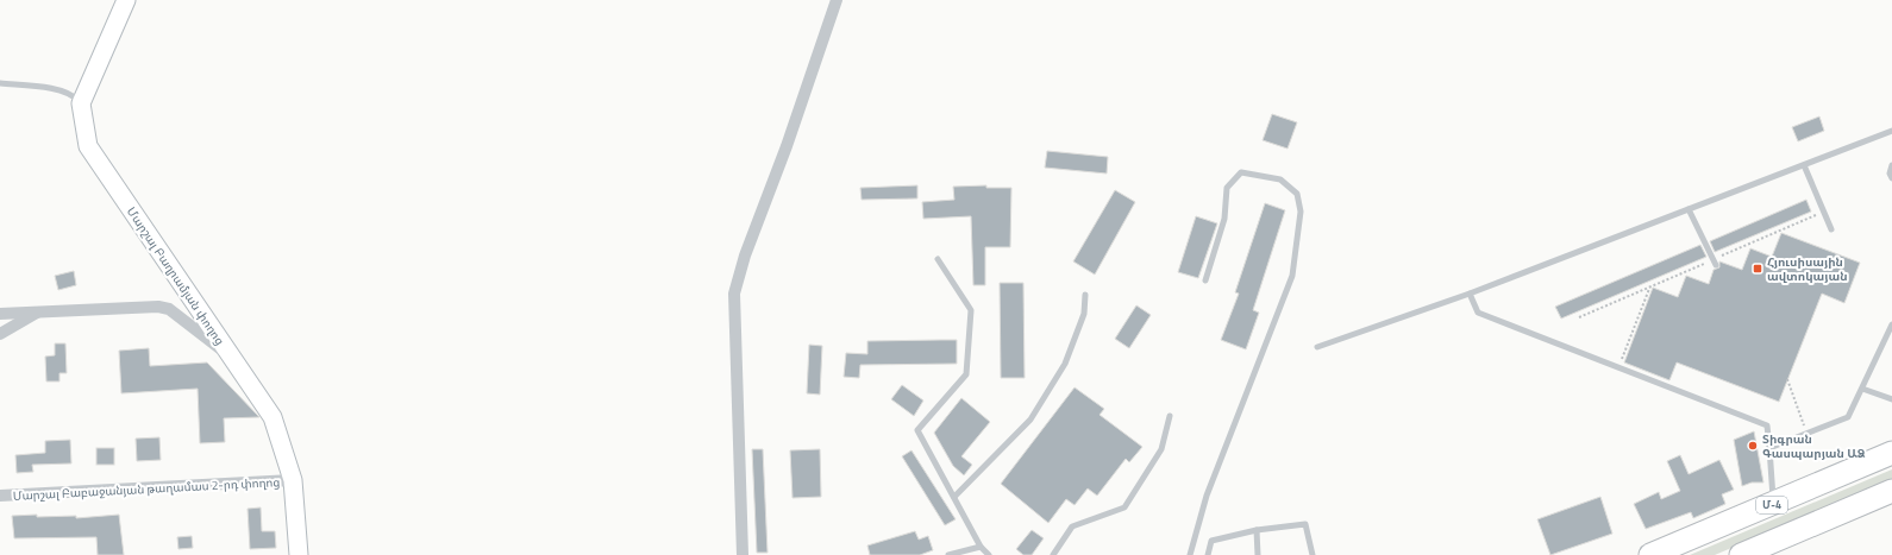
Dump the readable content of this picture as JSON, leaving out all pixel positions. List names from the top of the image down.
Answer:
{
  "streets": {
    "highway": ["Մ-4"],
    "street": ["Մարշալ Բաղրամյան փողոց", "Մարշալ Բաբաջանյան թաղամաս 2-րդ փողոց"]
  },
  "crossings": [
    ["Մարշալ Բաղրամյան փողոց", "Մարշալ Բաբաջանյան թաղամաս 2-րդ փողոց"]
  ],
  "places": {
    "transit": ["Հյուսիսային ավտոկայան"],
    "other": ["Տիգրան Գասպարյան ԱՁ"]
  }
}
